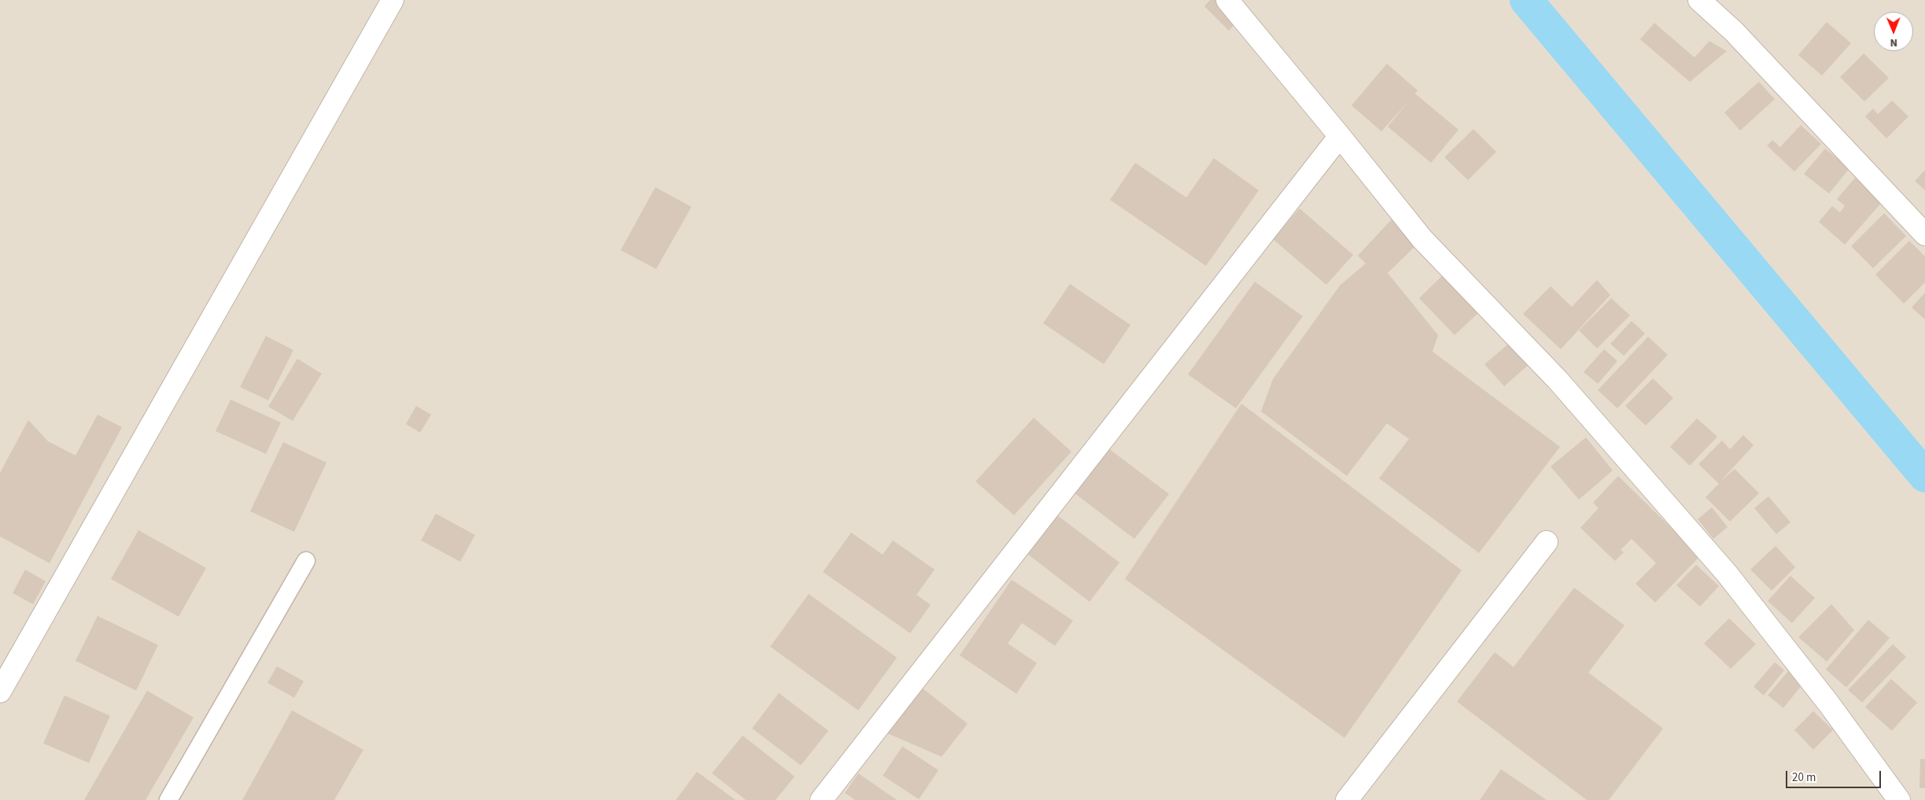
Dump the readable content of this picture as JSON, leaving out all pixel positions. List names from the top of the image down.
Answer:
{
  "scale_bar": "20 m",
  "north": "bottom"
}
